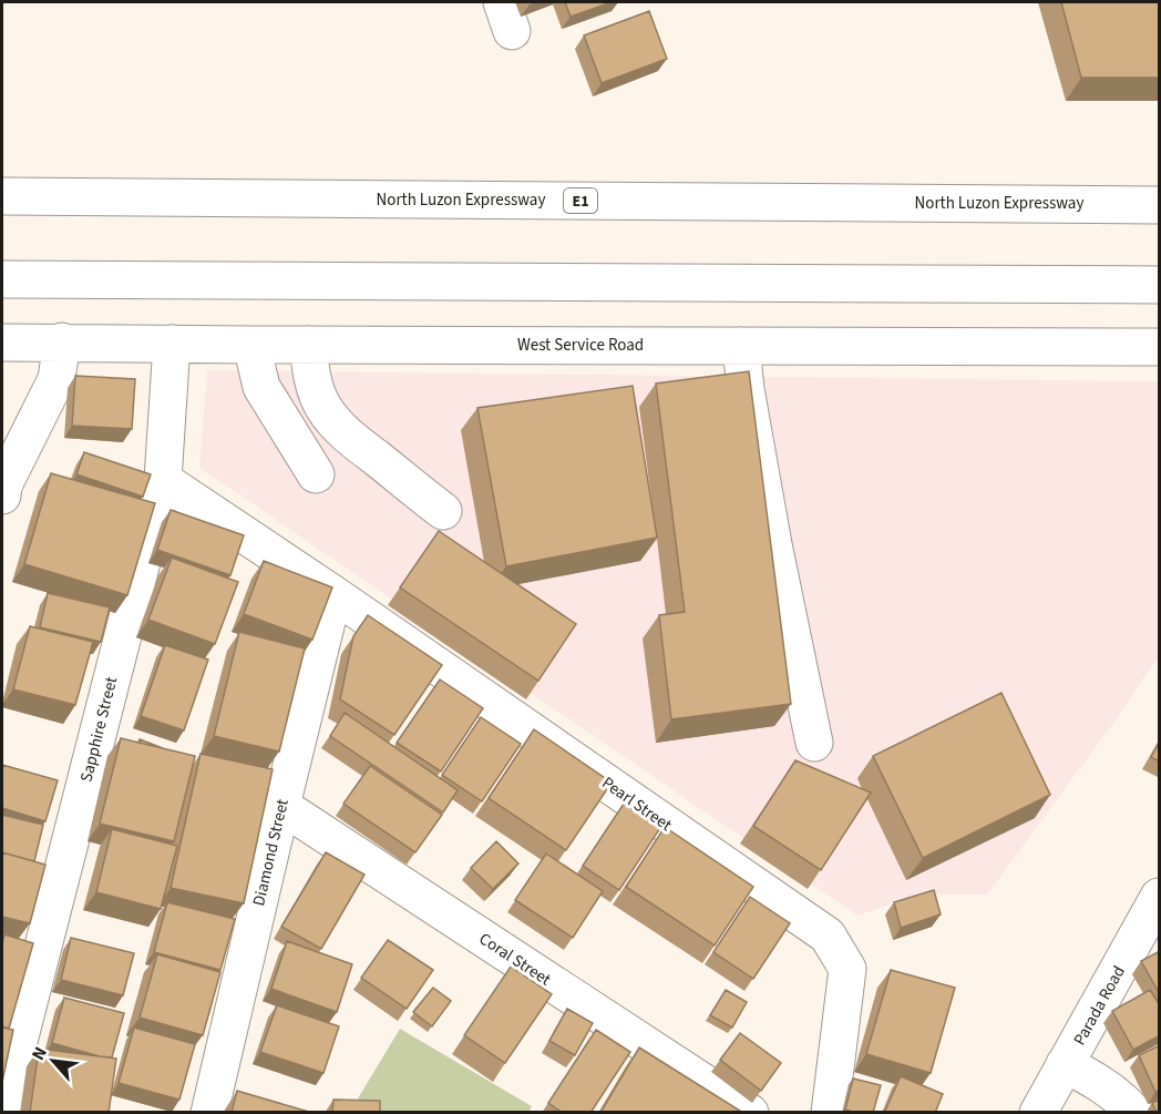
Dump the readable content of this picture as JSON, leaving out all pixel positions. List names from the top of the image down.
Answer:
{
  "streets": {
    "main road": [
      "North Luzon Expressway",
      "E1",
      "West Service Road",
      "Sapphire Street",
      "Pearl Street",
      "Diamond Street",
      "Coral Street",
      "Parada Road"
    ]
  },
  "crossings": [
    ["West Service Road", "Sapphire Street"],
    ["Sapphire Street", "Pearl Street"],
    ["Pearl Street", "Diamond Street"],
    ["Diamond Street", "Coral Street"]
  ],
  "north": "top left"
}
